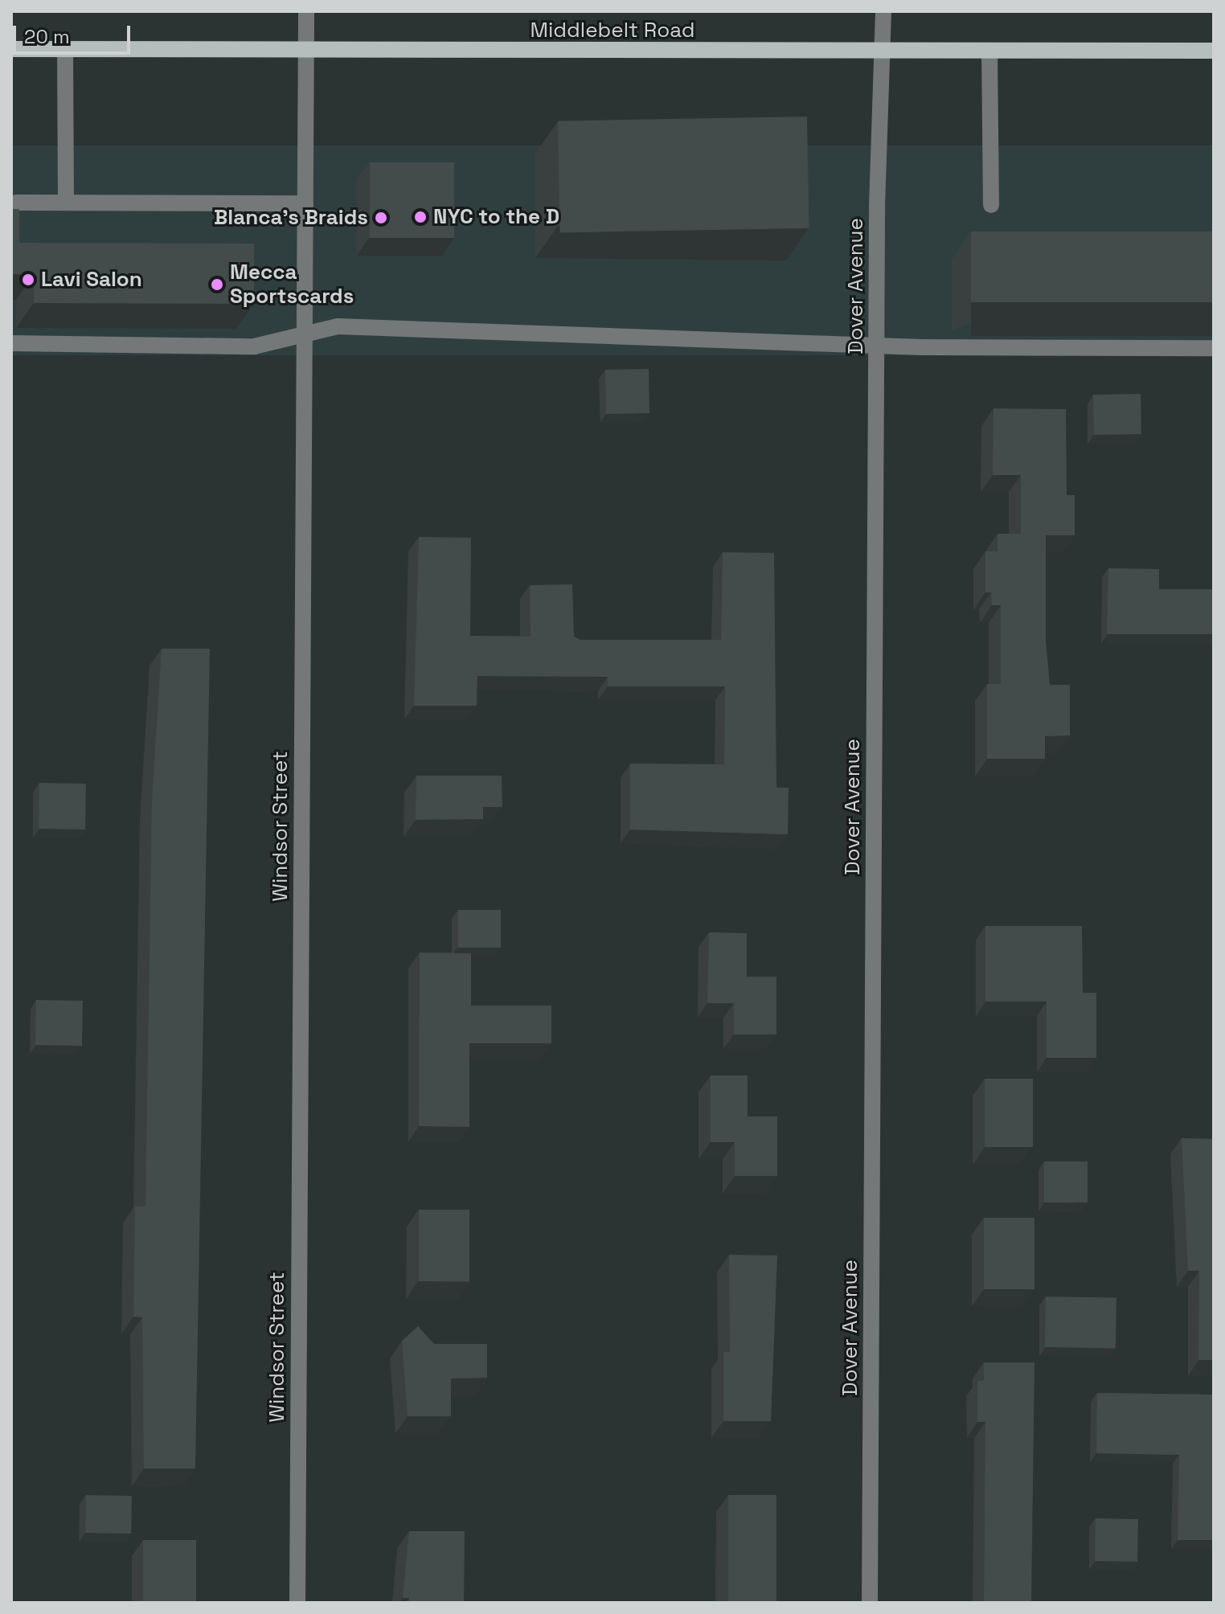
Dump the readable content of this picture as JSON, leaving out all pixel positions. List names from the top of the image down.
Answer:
{
  "streets": {
    "main road": ["Middlebelt Road"],
    "street": ["Dover Avenue", "Windsor Street"]
  },
  "crossings": [
    ["Middlebelt Road", "Dover Avenue"],
    ["Middlebelt Road", "Windsor Street"]
  ],
  "places": [
    "NYC to the D",
    "Blanca's Braids",
    "Lavi Salon",
    "Mecca Sportscards"
  ],
  "scale_bar": "20 m"
}
